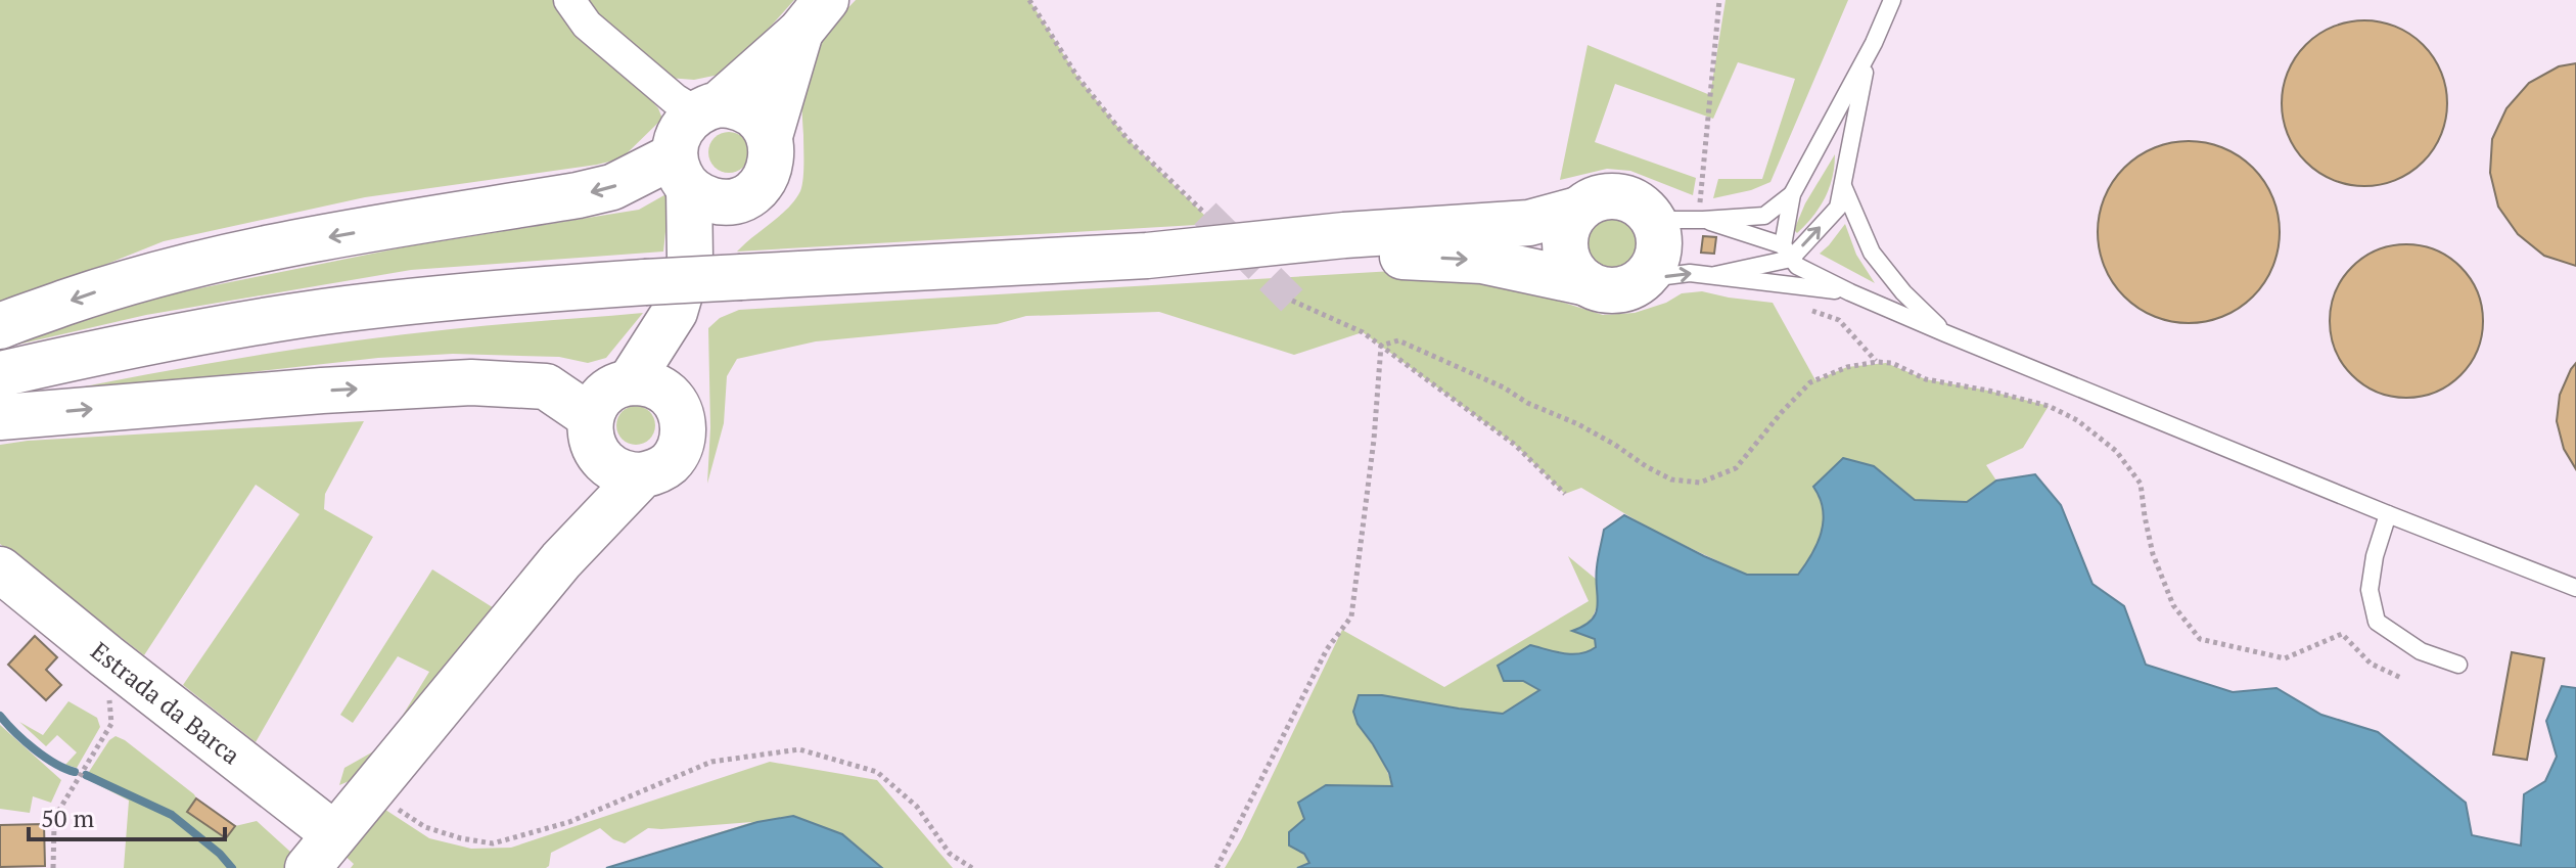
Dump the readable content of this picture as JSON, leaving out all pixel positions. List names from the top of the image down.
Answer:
{
  "streets": {
    "main road": ["Estrada da Barca"]
  },
  "scale_bar": "50 m"
}
